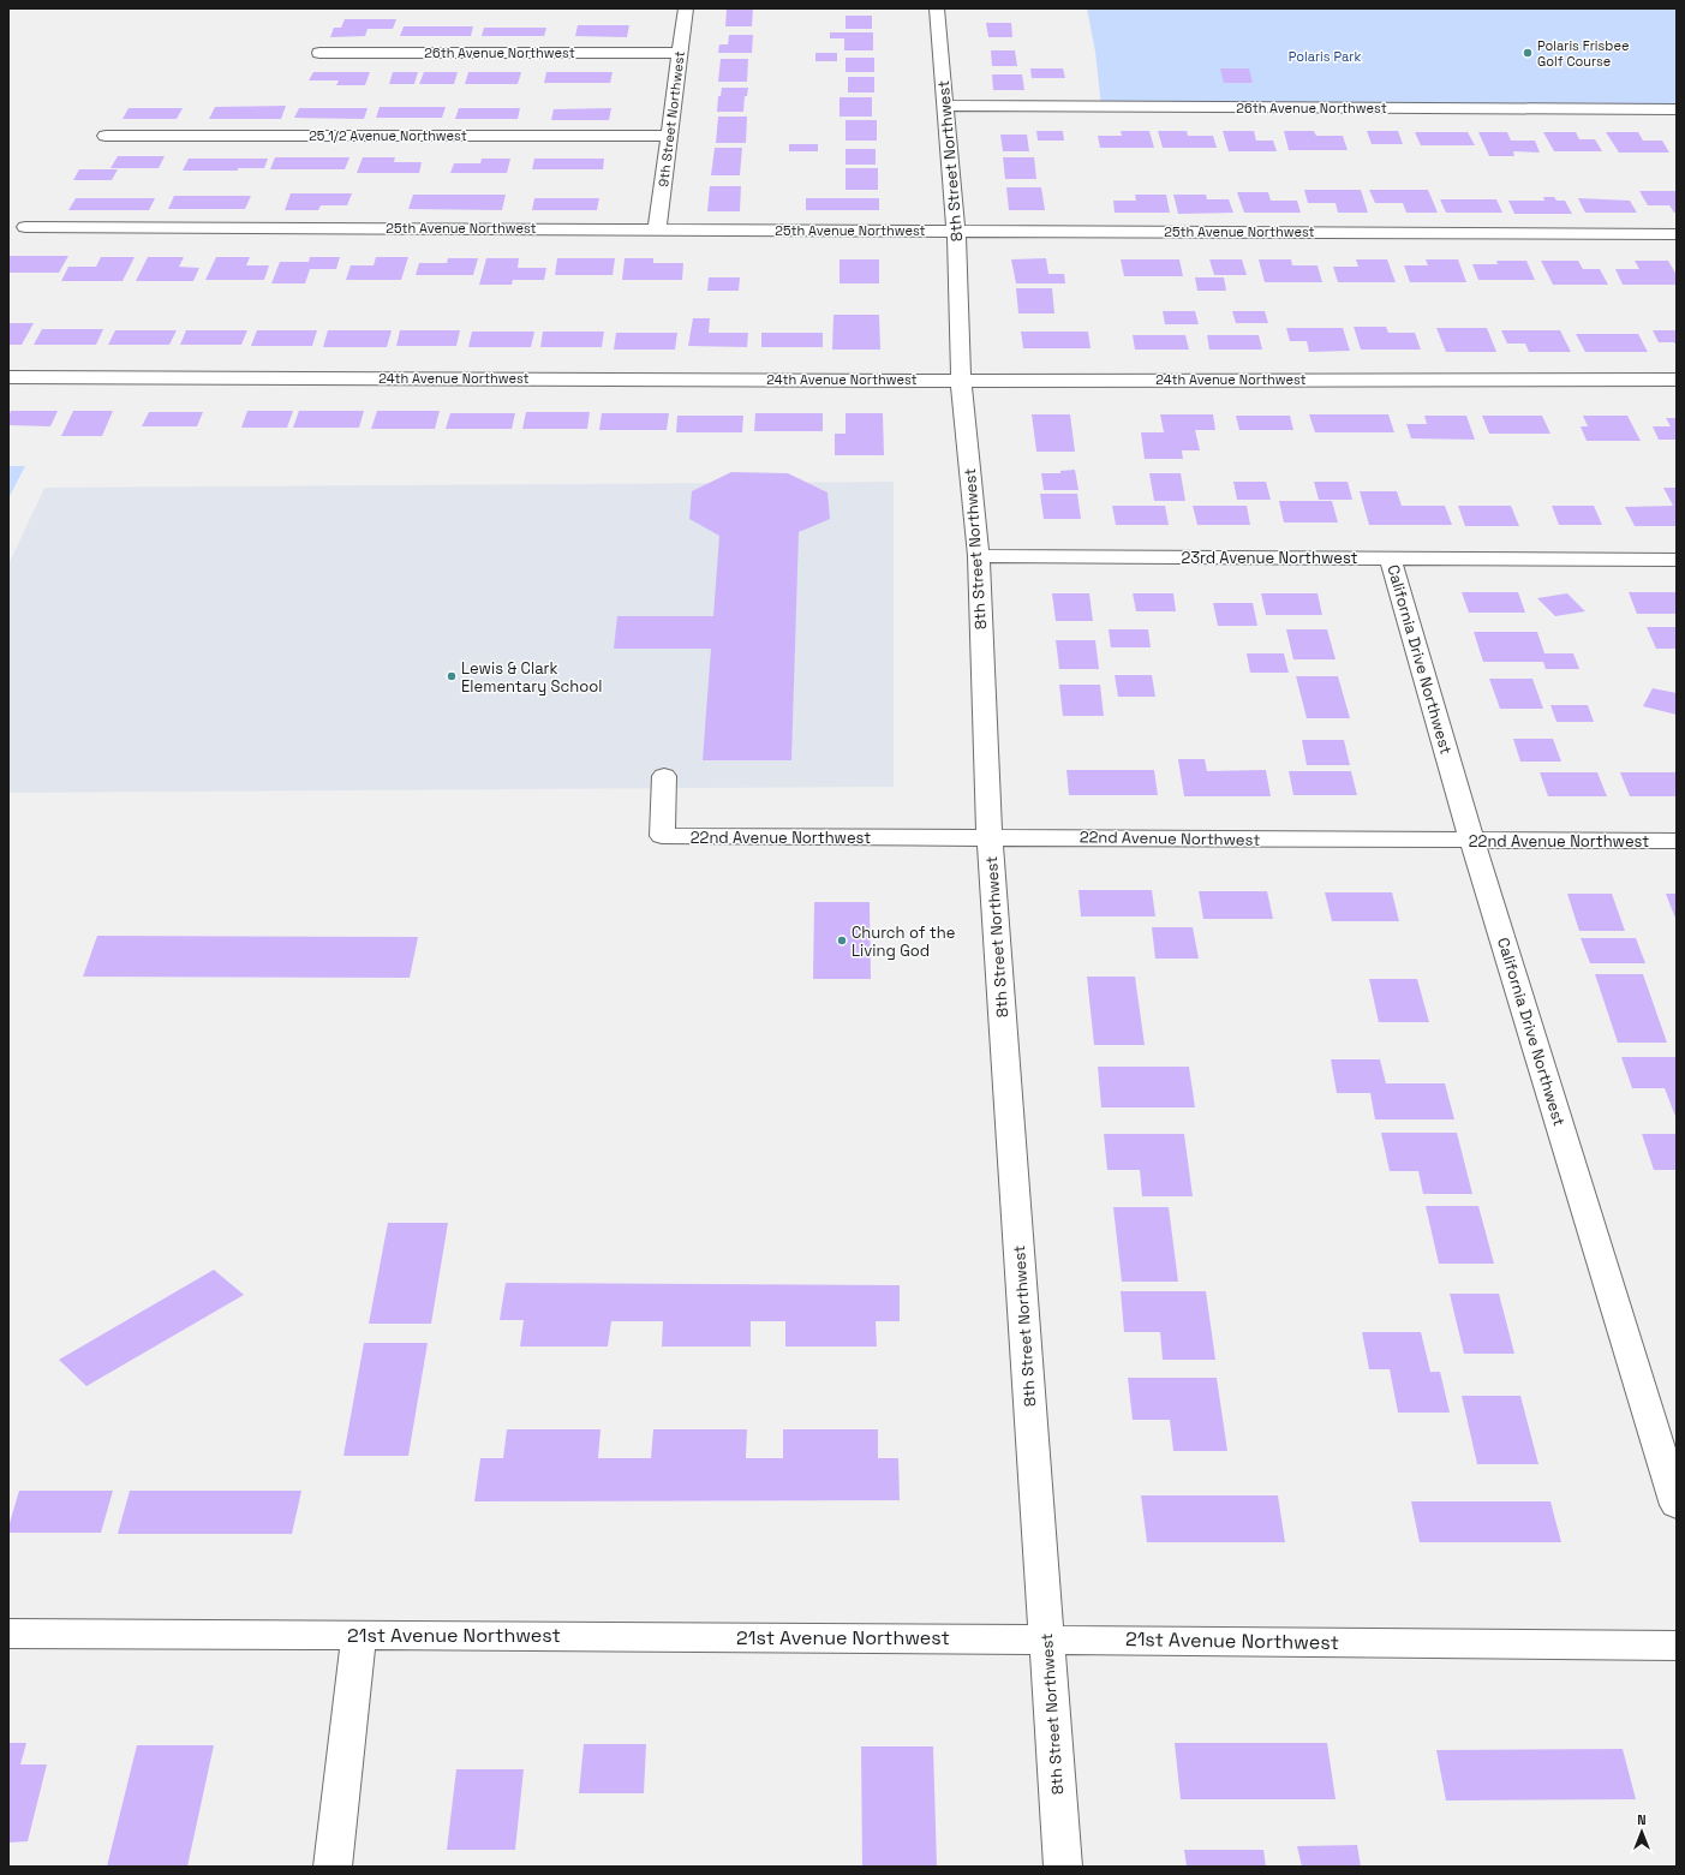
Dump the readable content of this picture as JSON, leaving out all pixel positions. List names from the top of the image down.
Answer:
{
  "streets": {
    "street": [
      "26th Avenue Northwest",
      "9th Street Northwest",
      "25 1/2 Avenue Northwest",
      "8th Street Northwest",
      "25th Avenue Northwest",
      "24th Avenue Northwest",
      "23rd Avenue Northwest",
      "California Drive Northwest",
      "22nd Avenue Northwest",
      "21st Avenue Northwest"
    ]
  },
  "crossings": [
    ["26th Avenue Northwest", "9th Street Northwest"],
    ["26th Avenue Northwest", "8th Street Northwest"],
    ["9th Street Northwest", "25 1/2 Avenue Northwest"],
    ["9th Street Northwest", "25th Avenue Northwest"],
    ["8th Street Northwest", "25th Avenue Northwest"],
    ["8th Street Northwest", "24th Avenue Northwest"],
    ["8th Street Northwest", "23rd Avenue Northwest"],
    ["8th Street Northwest", "22nd Avenue Northwest"],
    ["8th Street Northwest", "21st Avenue Northwest"],
    ["23rd Avenue Northwest", "California Drive Northwest"],
    ["California Drive Northwest", "22nd Avenue Northwest"]
  ],
  "parks": ["Polaris Park"],
  "places": ["Polaris Frisbee Golf Course", "Lewis & Clark Elementary School", "Church of the Living God"],
  "north": "top"
}
